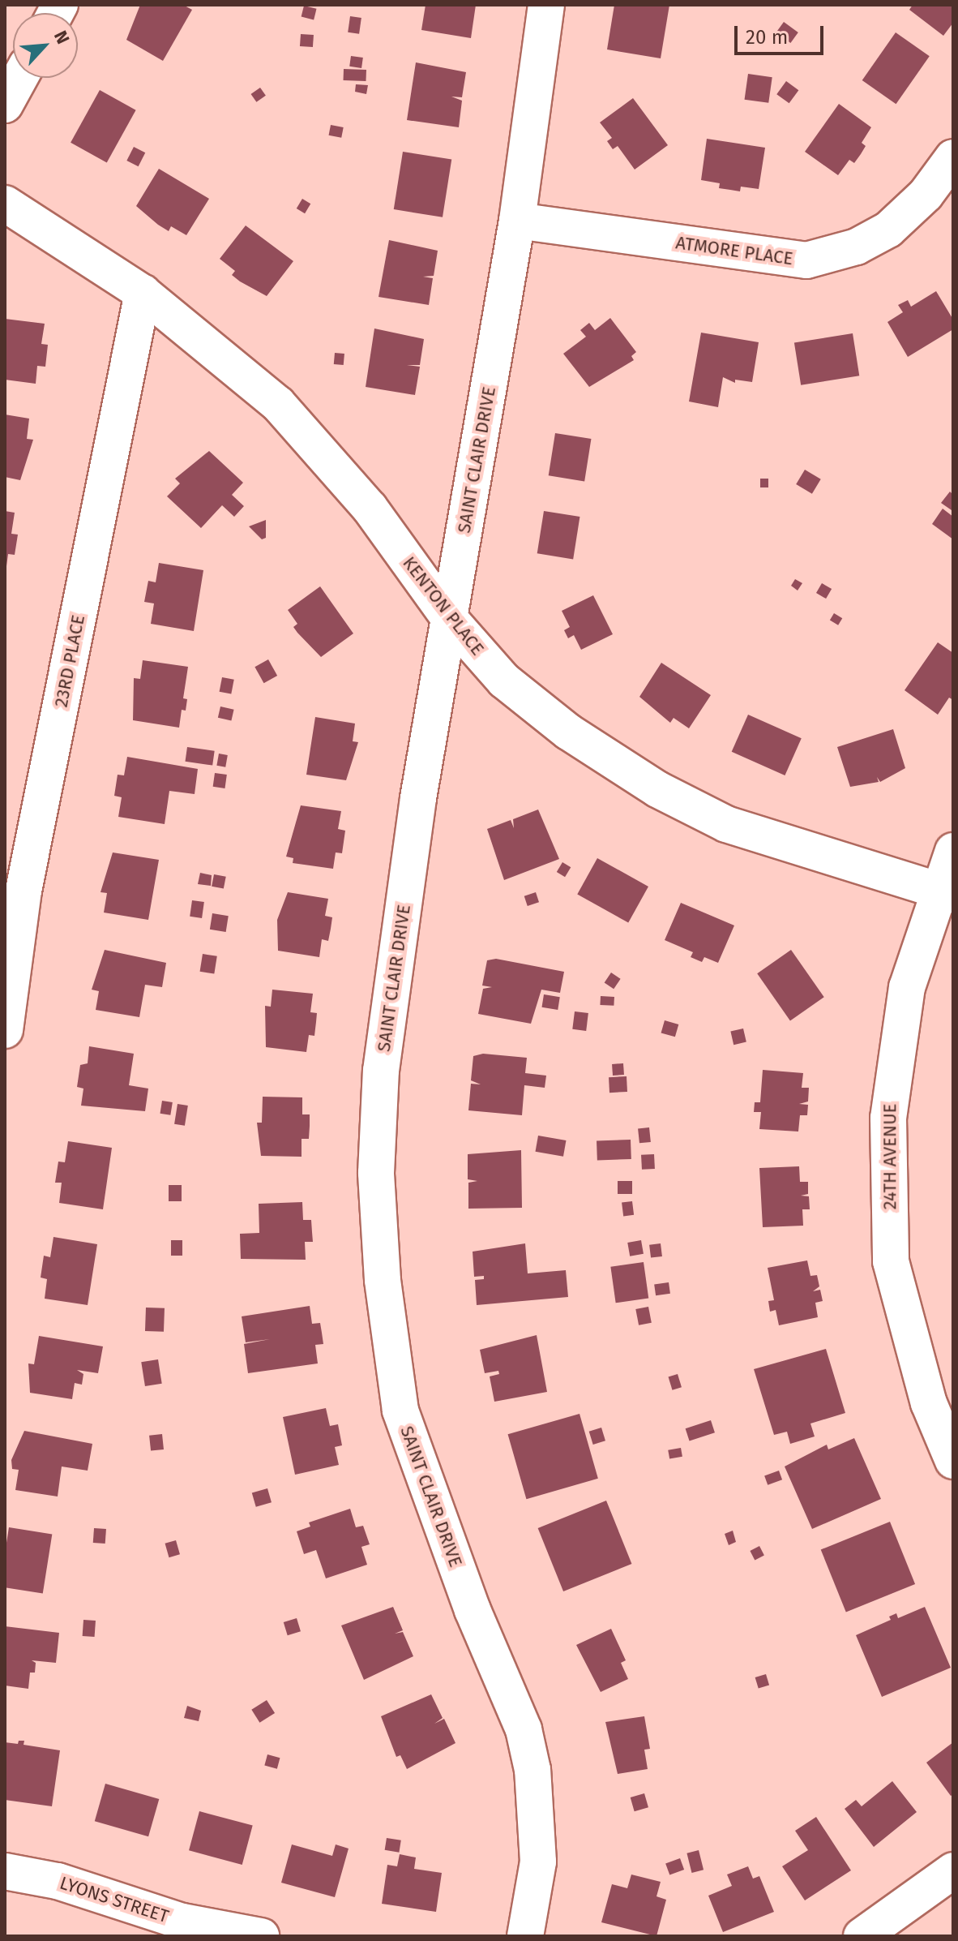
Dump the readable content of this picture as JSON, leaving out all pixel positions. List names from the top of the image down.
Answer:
{
  "streets": {
    "street": [
      "ATMORE PLACE",
      "SAINT CLAIR DRIVE",
      "KENTON PLACE",
      "23RD PLACE",
      "24TH AVENUE",
      "LYONS STREET"
    ]
  },
  "crossings": [
    ["ATMORE PLACE", "SAINT CLAIR DRIVE"],
    ["SAINT CLAIR DRIVE", "KENTON PLACE"],
    ["KENTON PLACE", "23RD PLACE"],
    ["KENTON PLACE", "24TH AVENUE"]
  ],
  "scale_bar": "20 m",
  "north": "top right"
}
